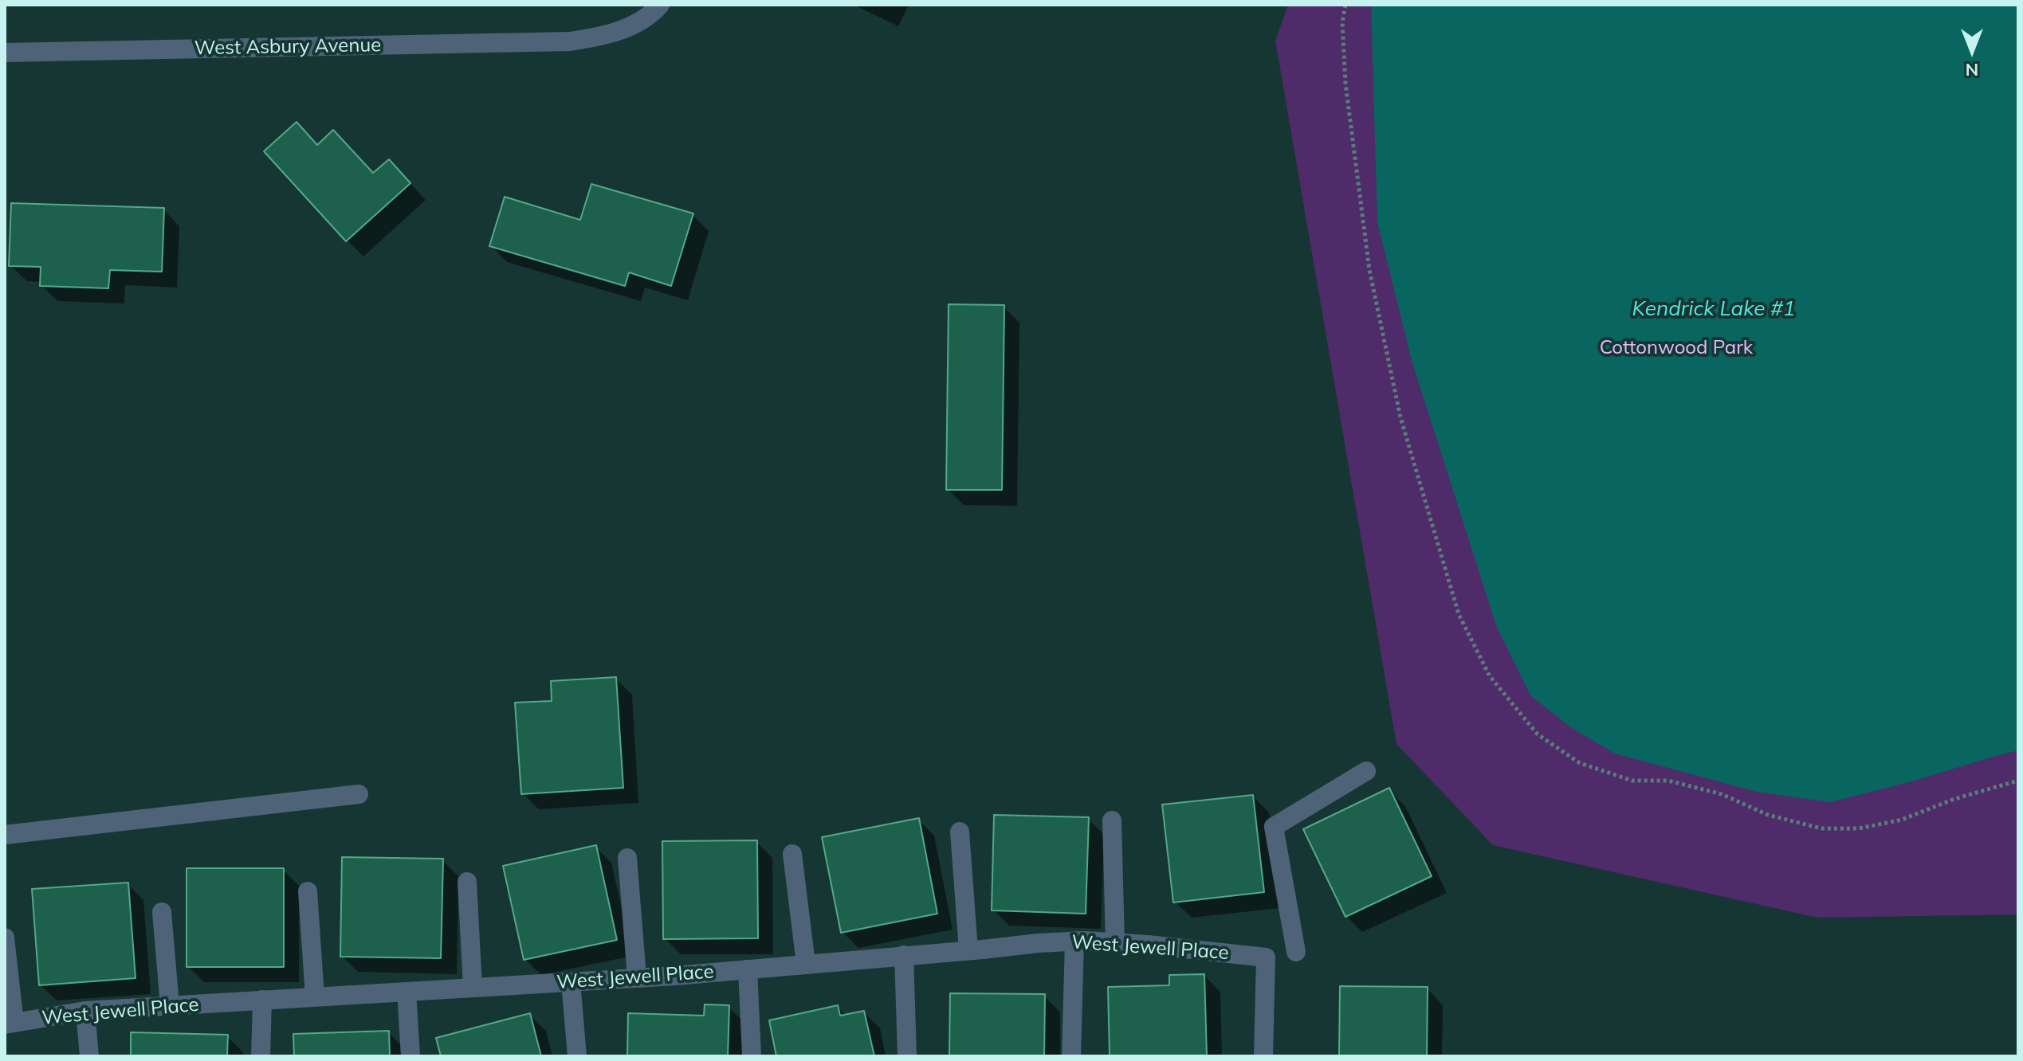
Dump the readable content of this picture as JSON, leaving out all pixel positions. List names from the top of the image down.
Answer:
{
  "streets": {
    "street": ["West Asbury Avenue", "West Jewell Place"]
  },
  "water": ["Kendrick Lake #1"],
  "parks": ["Cottonwood Park"],
  "north": "bottom"
}
